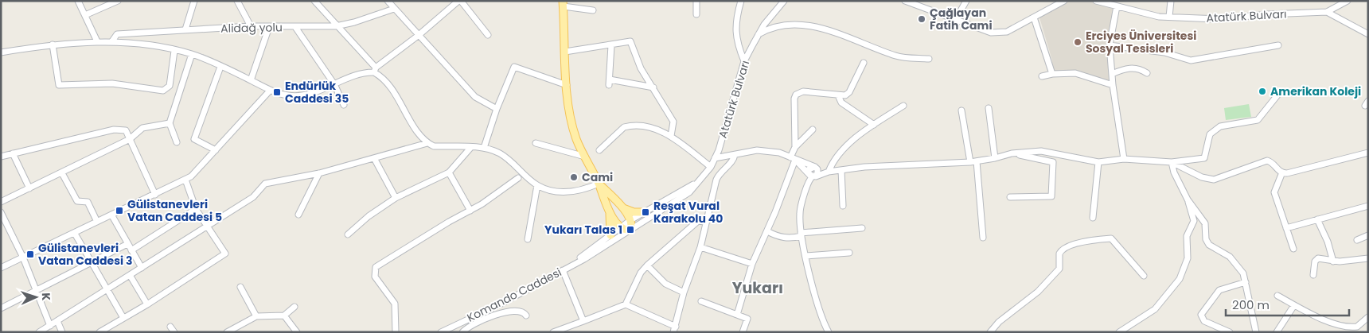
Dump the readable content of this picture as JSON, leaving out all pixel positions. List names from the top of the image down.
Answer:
{
  "streets": {
    "street": ["Atatürk Bulvarı", "Alidağ yolu", "Komando Caddesi"]
  },
  "crossings": [
    ["Atatürk Bulvarı", "Komando Caddesi"]
  ],
  "districts": ["Yukarı"],
  "places": {
    "other": [
      "Çağlayan Fatih Cami",
      "Erciyes Üniversitesi Sosyal Tesisleri",
      "Amerikan Koleji",
      "Cami"
    ],
    "transit": [
      "Endürlük Caddesi 35",
      "Gülistanevleri Vatan Caddesi 5",
      "Reşat Vural Karakolu 40",
      "Yukarı Talas 1",
      "Gülistanevleri Vatan Caddesi 3"
    ]
  },
  "scale_bar": "200 m",
  "north": "right"
}
